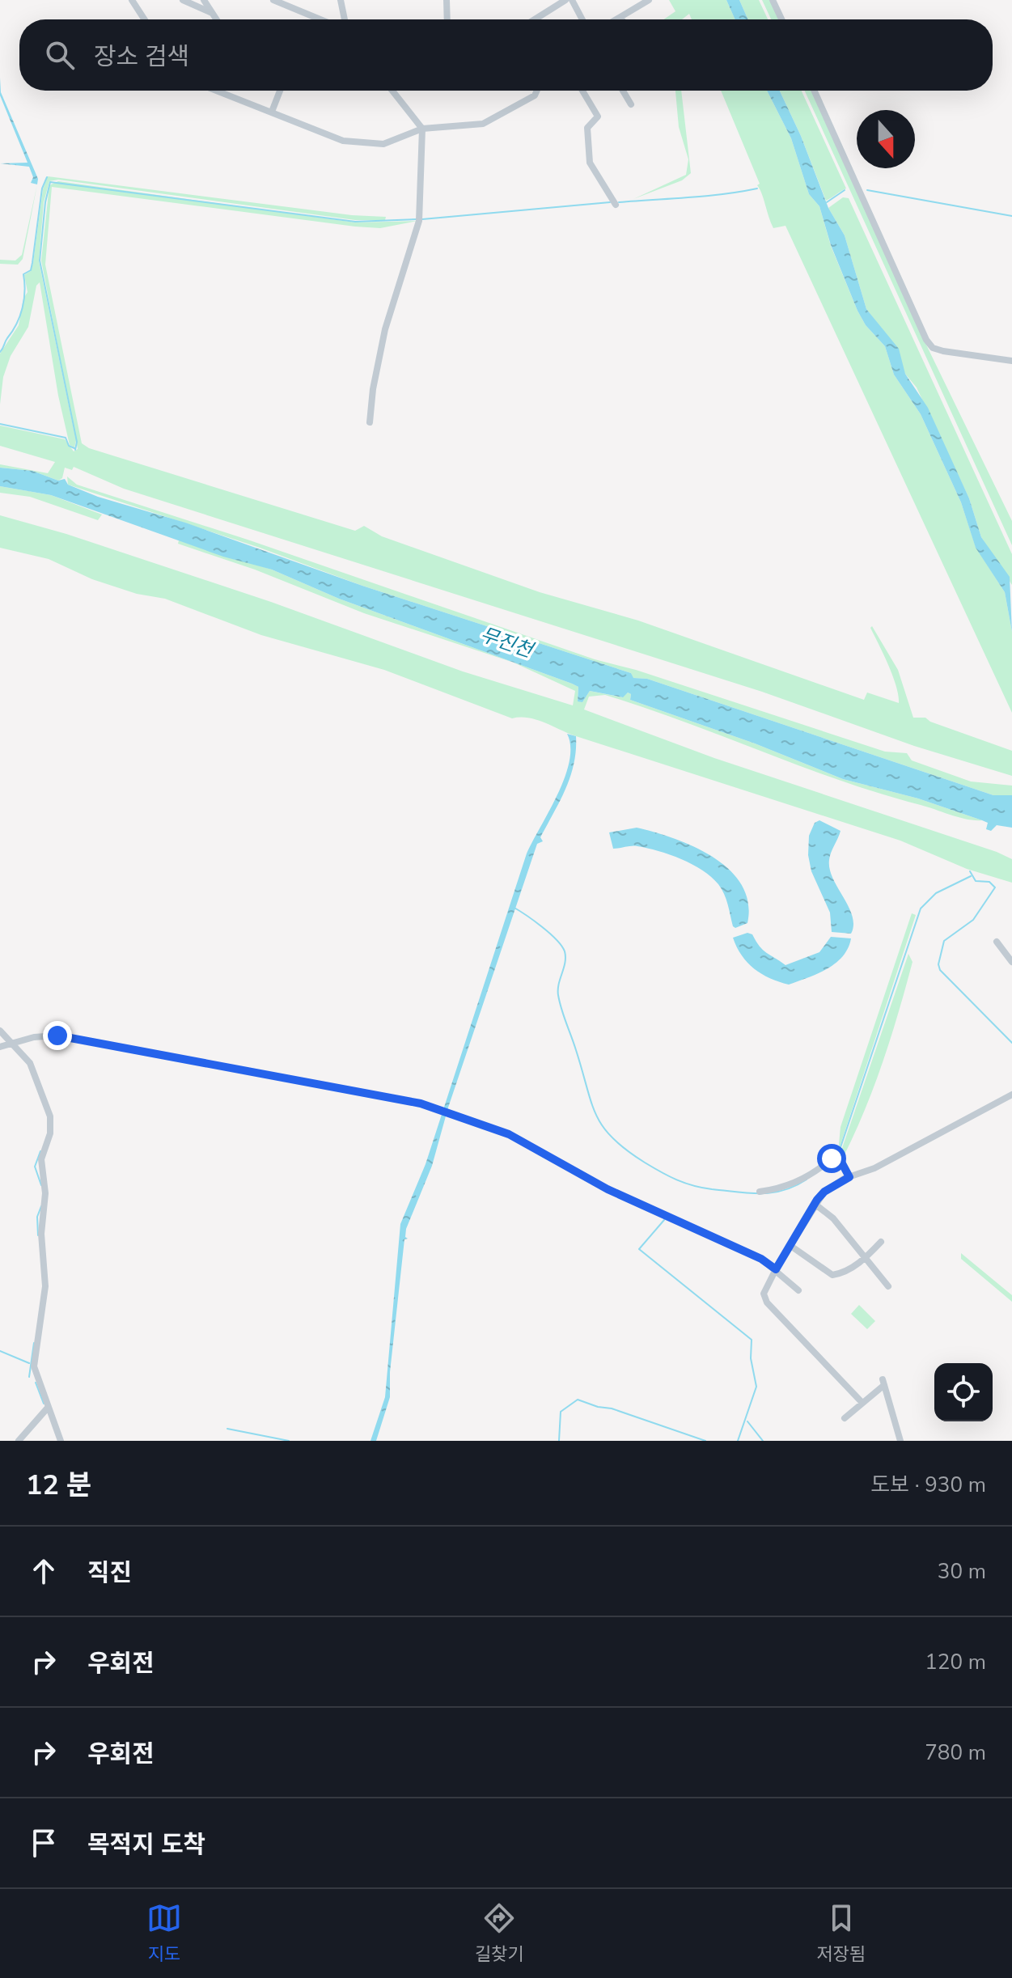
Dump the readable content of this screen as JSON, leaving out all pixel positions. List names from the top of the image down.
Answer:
{
  "water": ["무진천"],
  "north": "bottom",
  "page": {
    "search": "장소 검색",
    "heading": ["12 분", "도보 · 930 m"],
    "list": [
      ["직진", "30 m"],
      ["우회전", "120 m"],
      ["우회전", "780 m"],
      "목적지 도착"
    ],
    "nav": ["지도", "길찾기", "저장됨"]
  }
}
